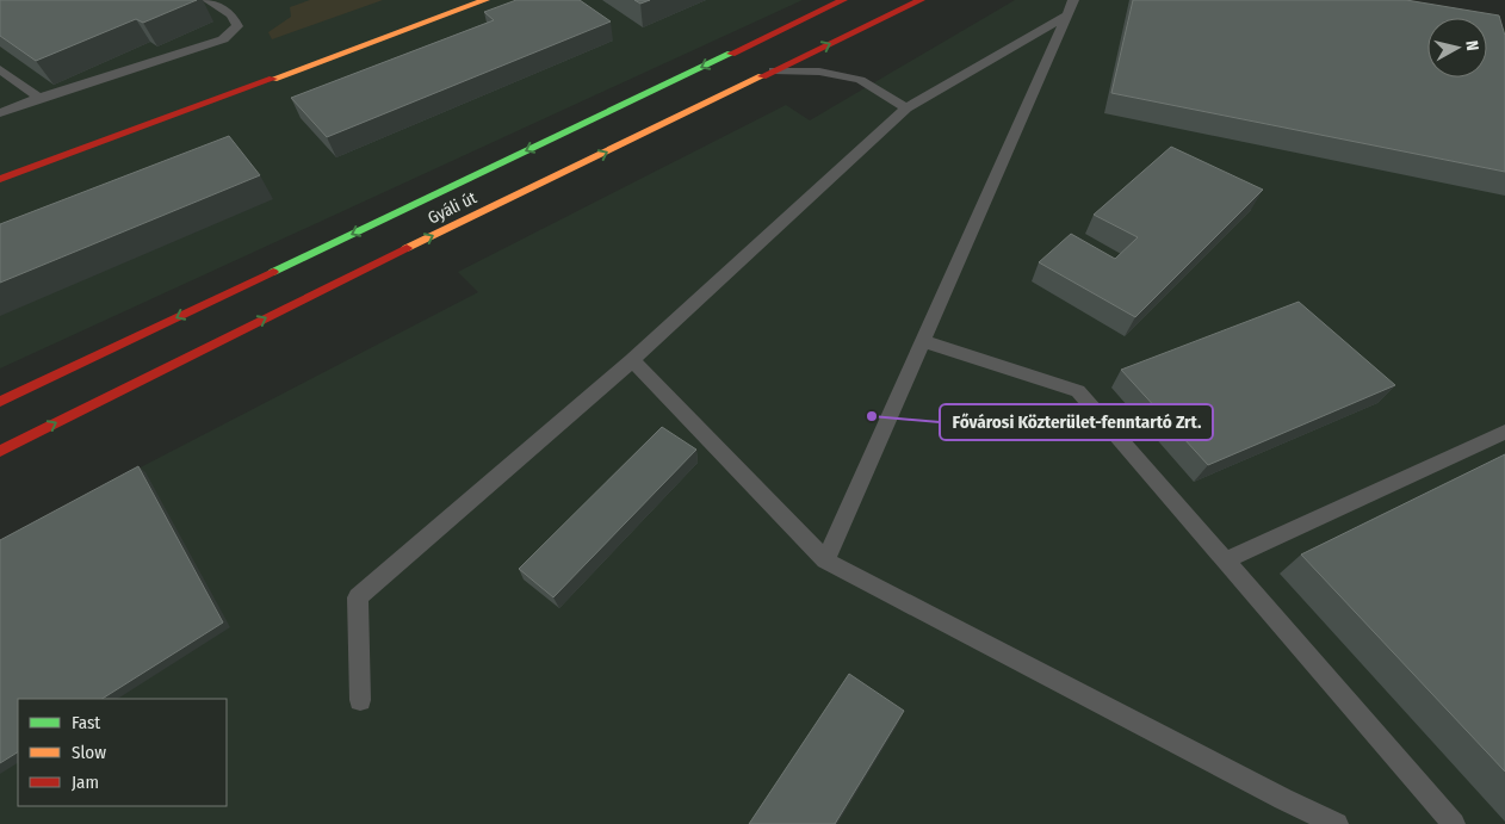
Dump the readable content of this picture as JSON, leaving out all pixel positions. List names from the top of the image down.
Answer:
{
  "streets": {
    "main road": ["Gyáli út"]
  },
  "places": ["Fővárosi Közterület-fenntartó Zrt."],
  "legend": ["Fast", "Slow", "Jam"],
  "north": "right"
}
